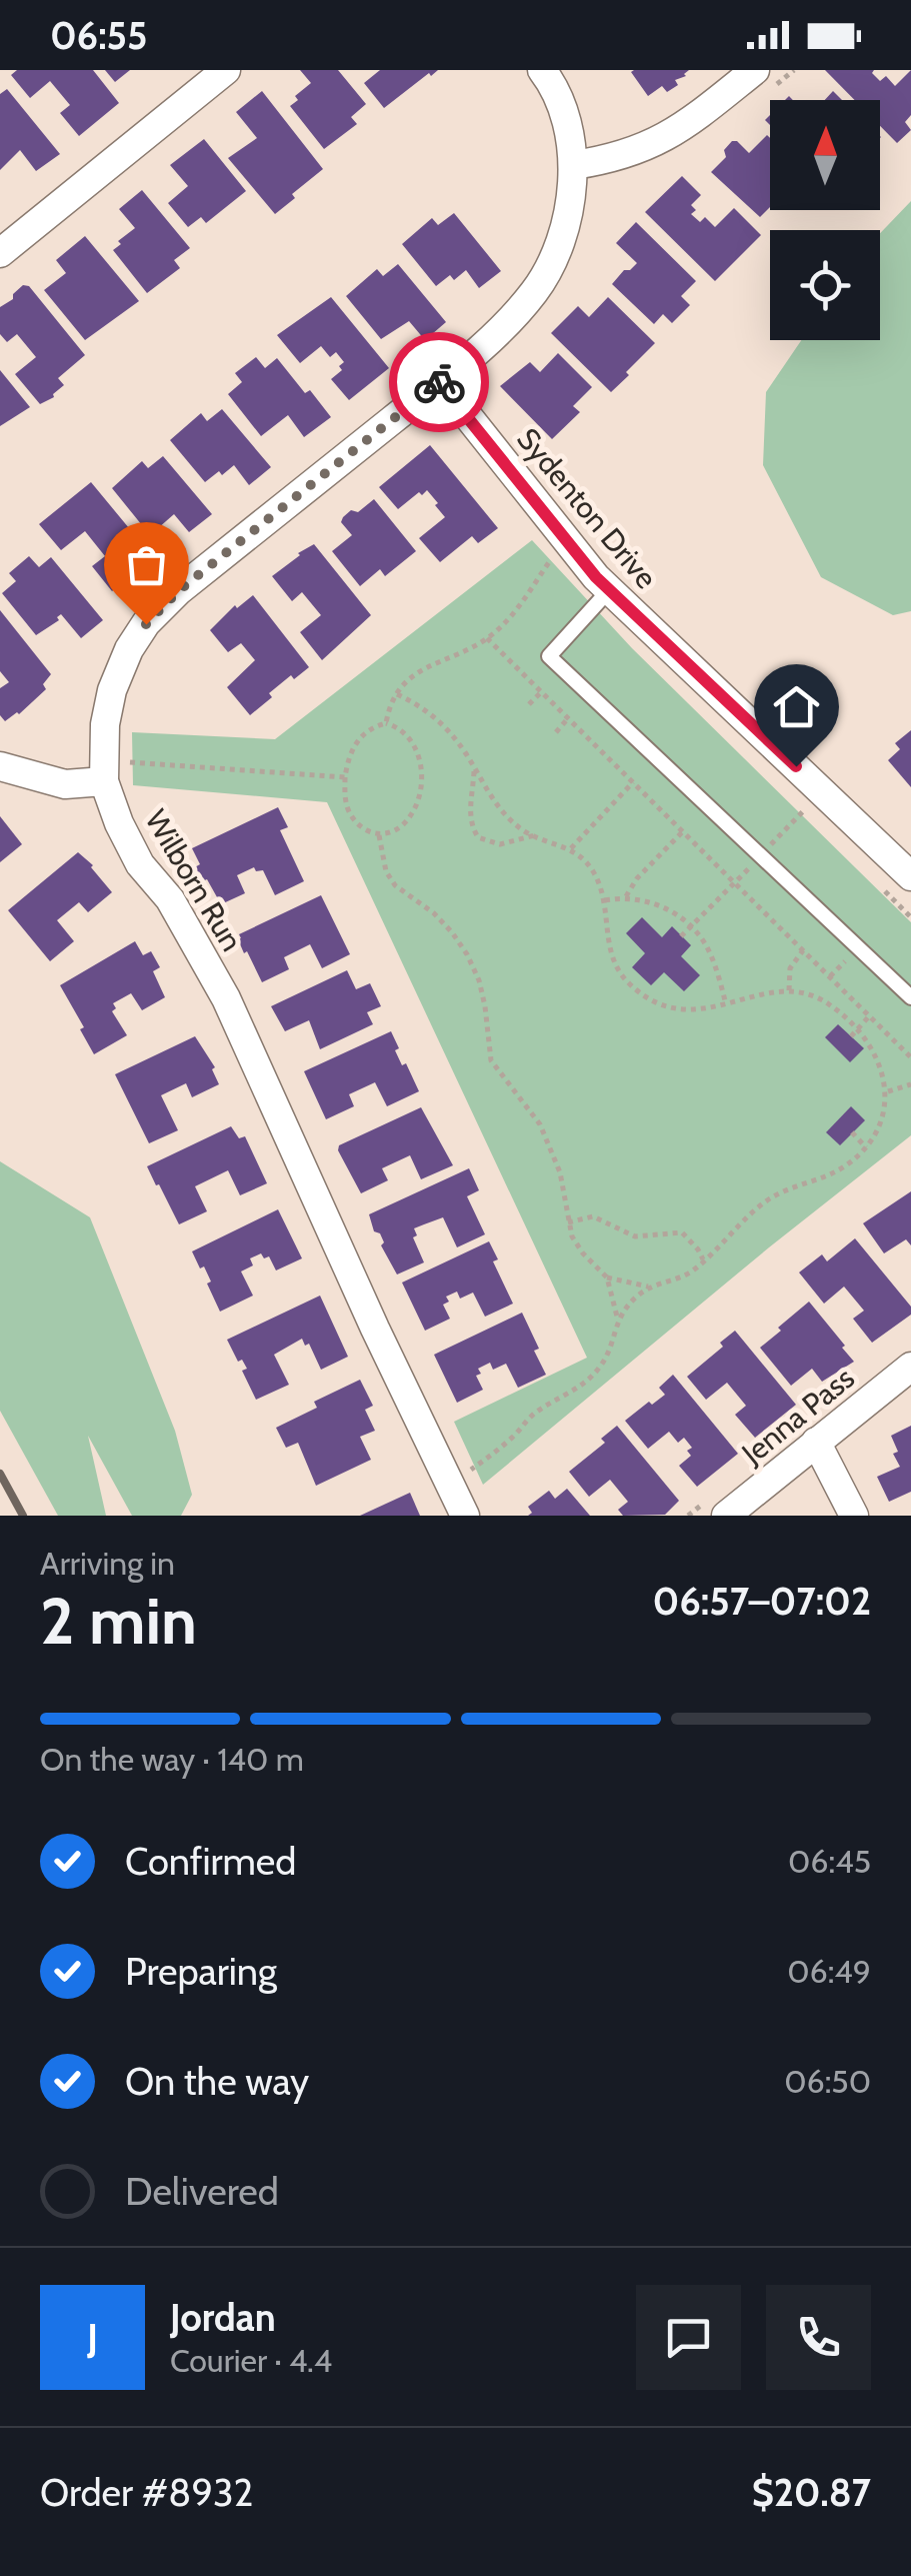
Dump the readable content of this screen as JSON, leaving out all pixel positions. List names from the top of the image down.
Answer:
{
  "streets": {
    "street": ["Sydenton Drive", "Wilborn Run", "Jenna Pass"]
  },
  "crossings": [
    ["Sydenton Drive", "Wilborn Run"]
  ],
  "north": "top",
  "page": {
    "status": "06:55",
    "heading": ["2 min", "Arriving in", "06:57–07:02"],
    "panel": [
      "Jordan",
      "Courier · 4.4",
      "Order #8932",
      "$20.87"
    ],
    "bar": "On the way · 140 m",
    "list": [
      ["Confirmed", "06:45"],
      ["Preparing", "06:49"],
      ["On the way", "06:50"],
      "Delivered"
    ],
    "round": "J"
  }
}
